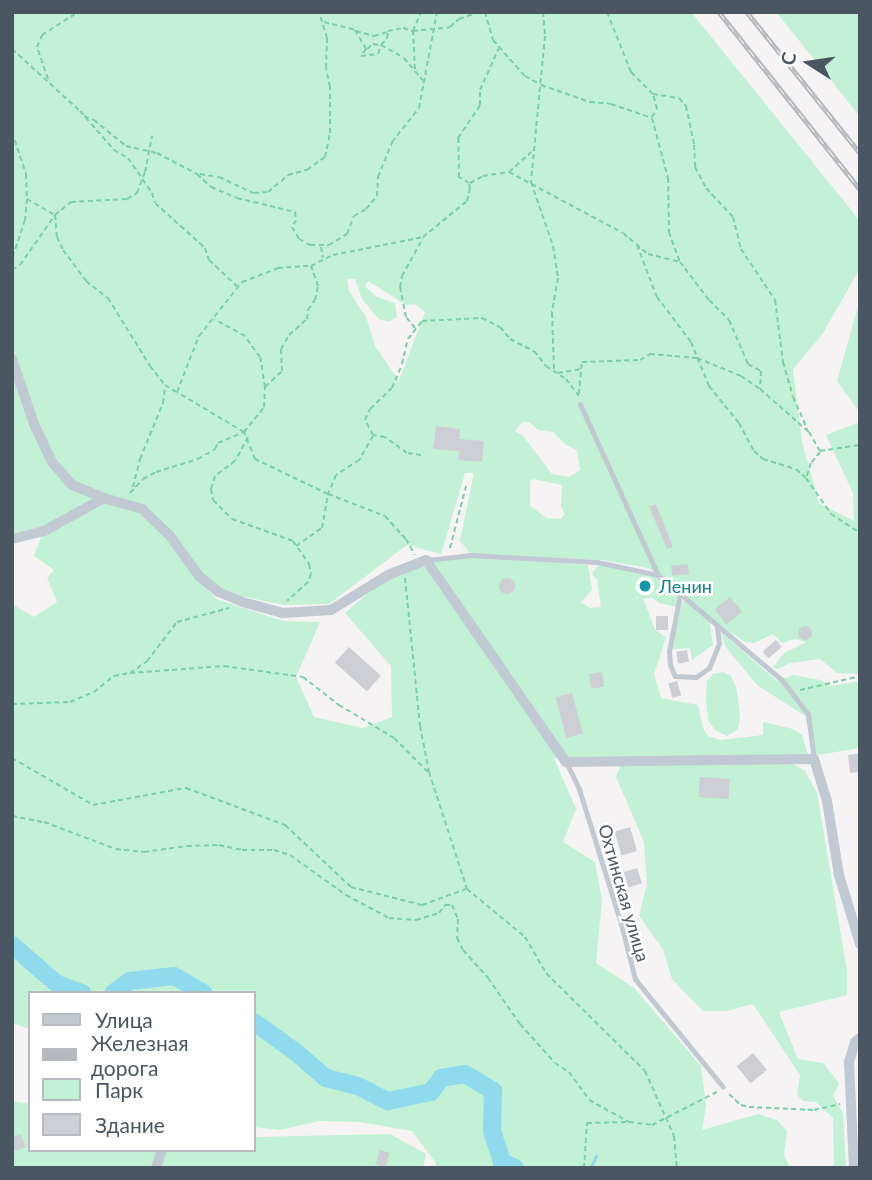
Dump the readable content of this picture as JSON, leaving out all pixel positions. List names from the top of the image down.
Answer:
{
  "streets": {
    "lane": ["Охтинская улица"]
  },
  "places": ["Ленин"],
  "legend": [
    "Улица",
    "Железная дорога",
    "Парк",
    "Здание"
  ],
  "north": "left"
}
